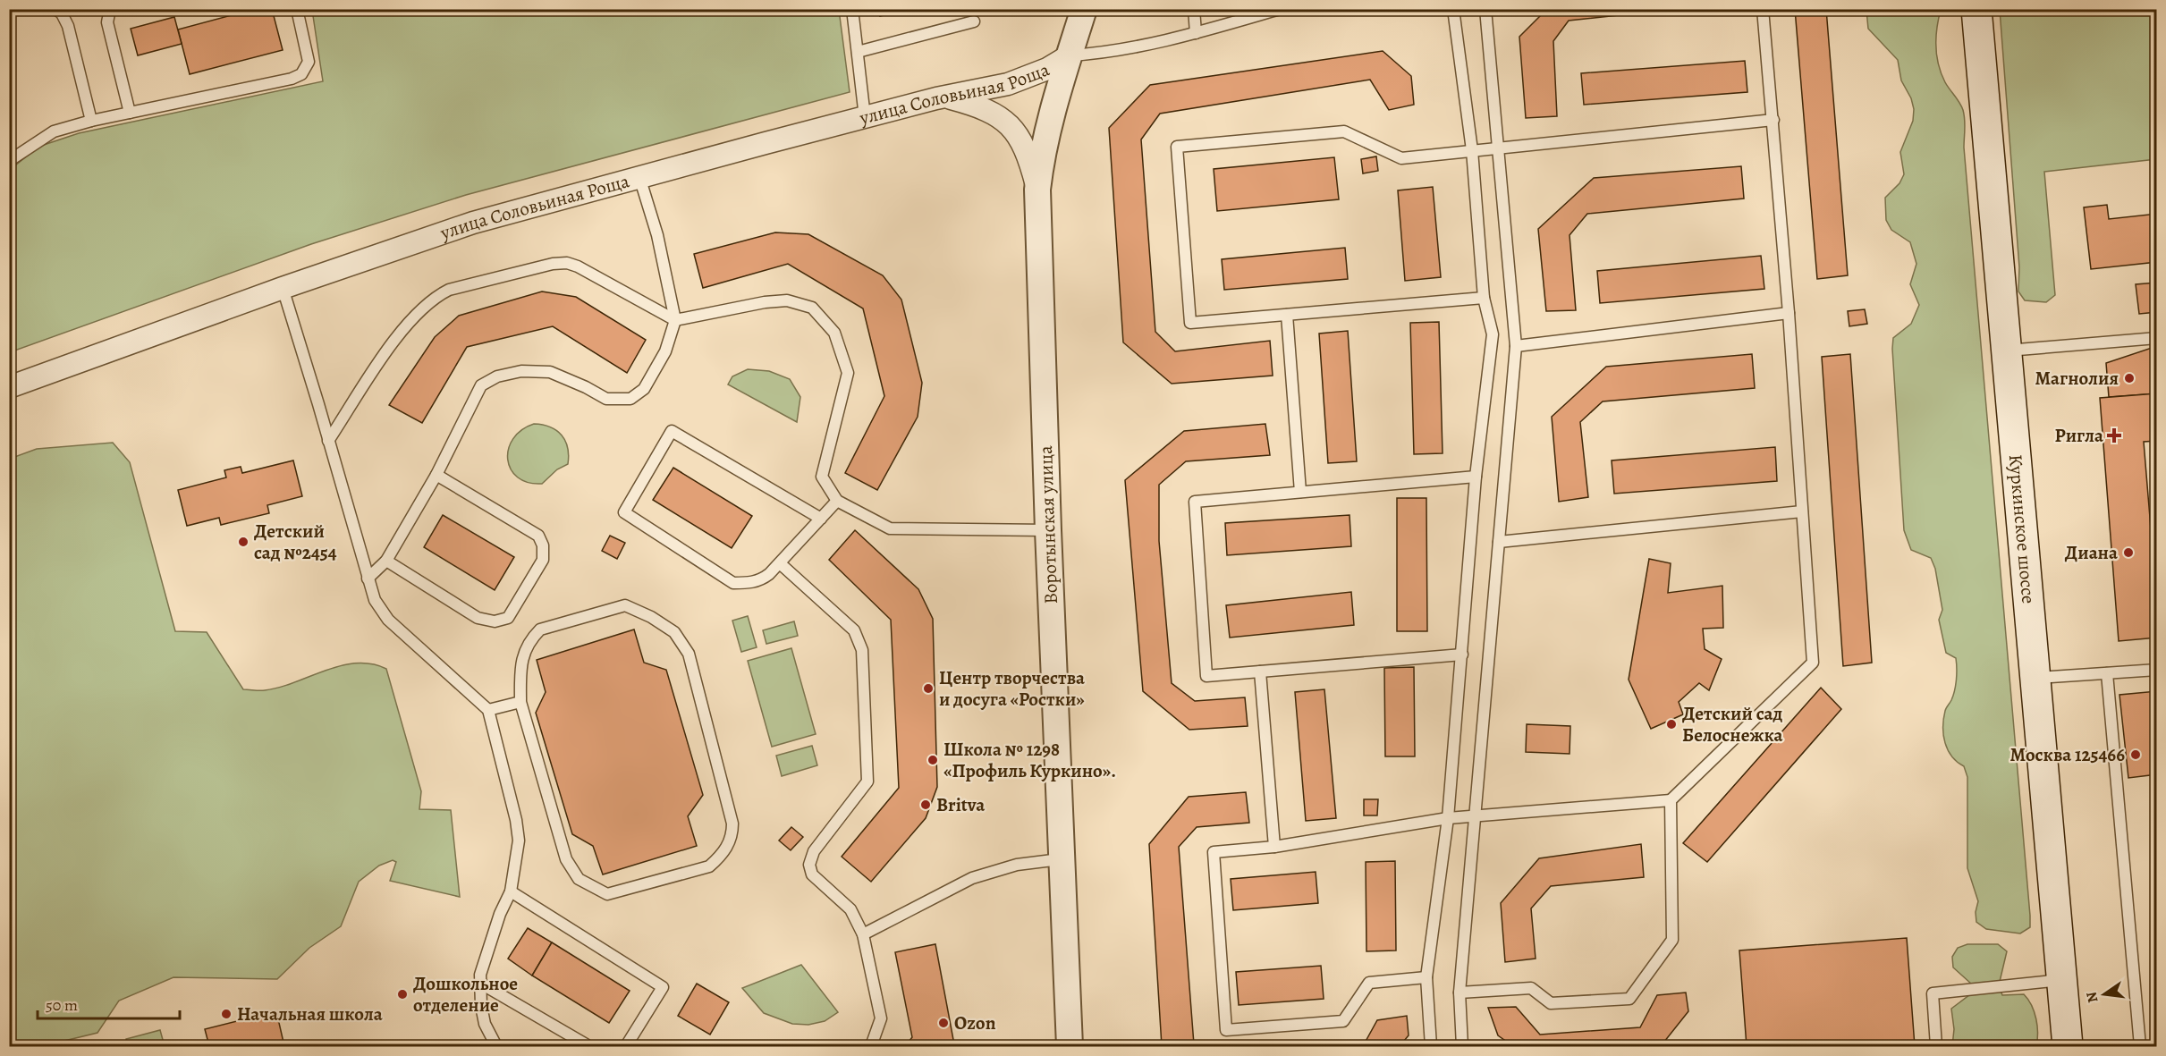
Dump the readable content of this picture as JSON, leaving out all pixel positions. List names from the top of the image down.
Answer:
{
  "streets": {
    "main road": ["Куркинское шоссе"],
    "street": ["улица Соловьиная Роща", "Воротынская улица"]
  },
  "crossings": [
    ["улица Соловьиная Роща", "Воротынская улица"]
  ],
  "places": {
    "other": [
      "Магнолия",
      "Детский сад №2454",
      "Диана",
      "Центр творчества и досуга «Ростки»",
      "Детский сад Белоснежка",
      "Москва 125466",
      "Школа № 1298 «Профиль Куркино».",
      "Britva",
      "Дошкольное отделение",
      "Начальная школа",
      "Ozon"
    ],
    "health": ["Ригла"]
  },
  "scale_bar": "50 m",
  "north": "left"
}
